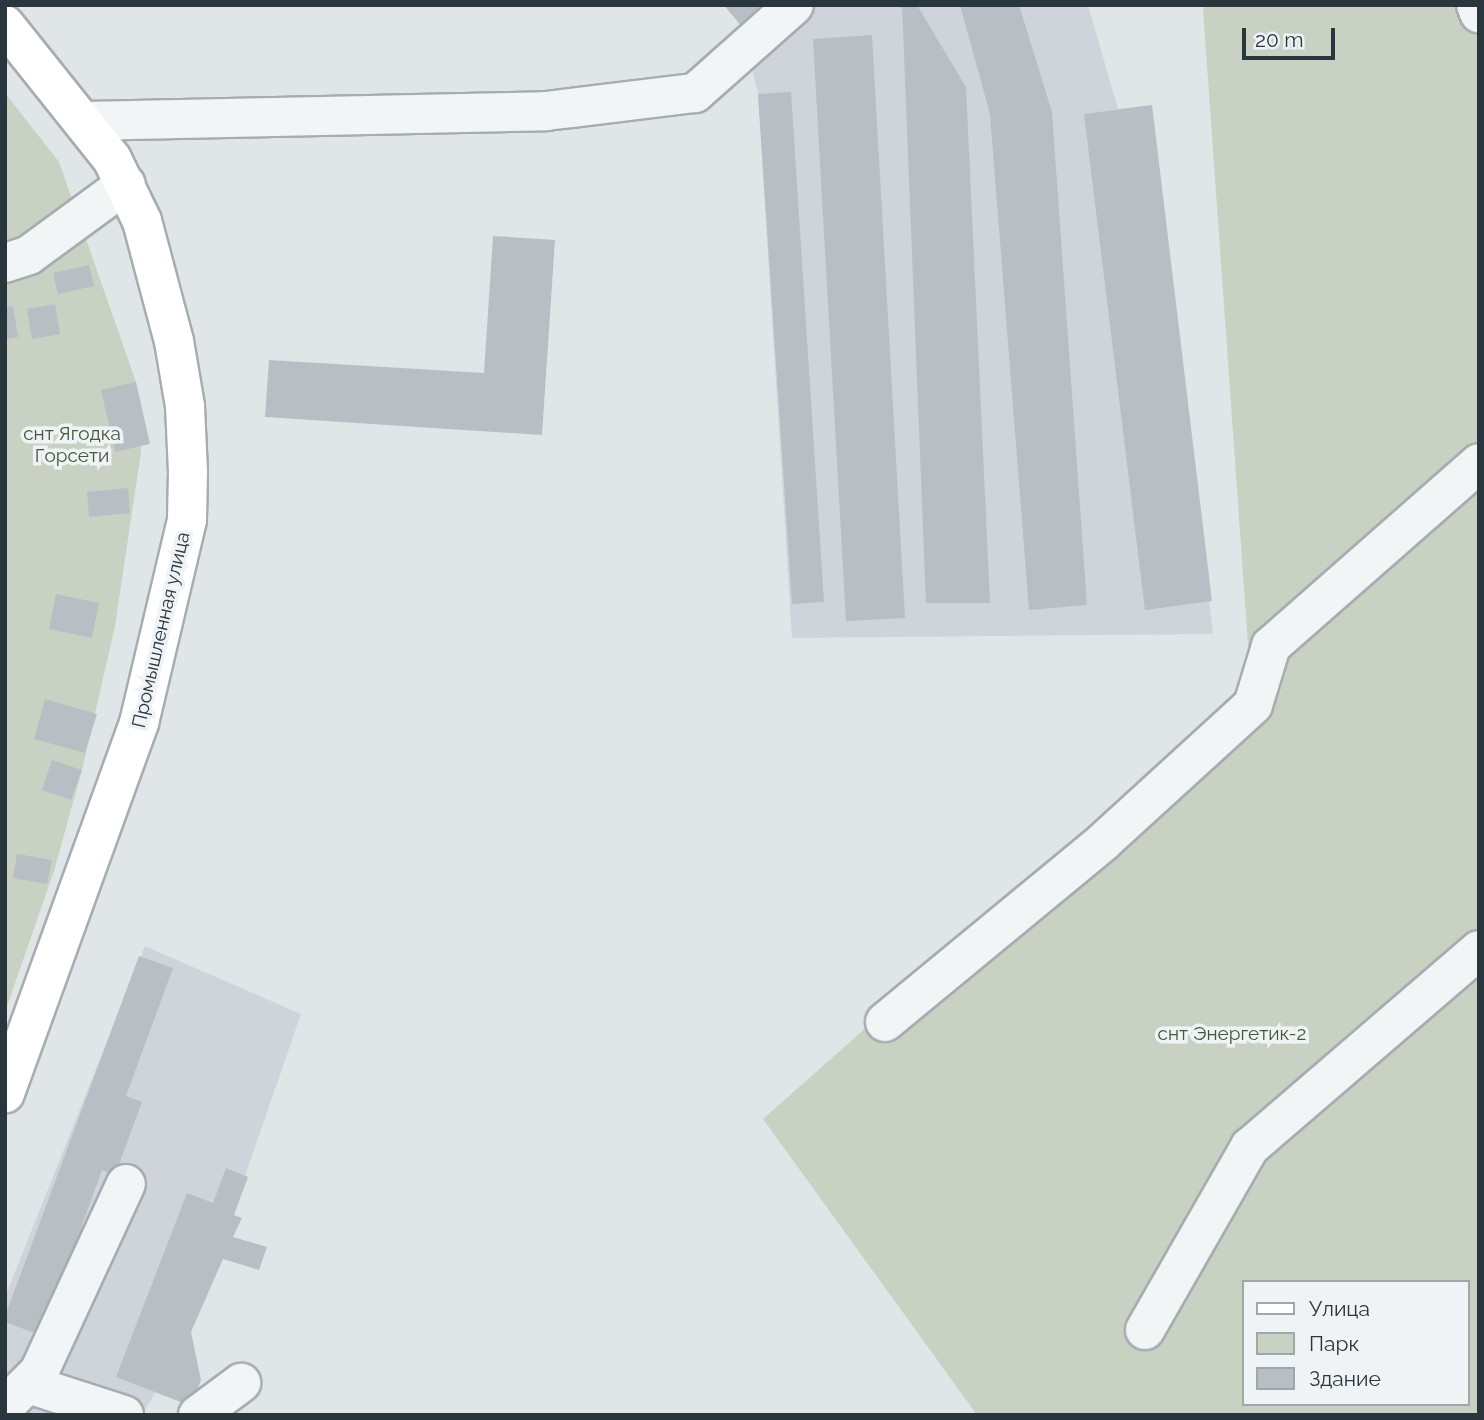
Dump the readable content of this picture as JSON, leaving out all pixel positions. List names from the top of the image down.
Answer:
{
  "streets": {
    "main road": ["Промышленная улица"]
  },
  "parks": ["снт Ягодка Горсети", "снт Энергетик-2"],
  "legend": ["Улица", "Парк", "Здание"],
  "scale_bar": "20 m"
}
